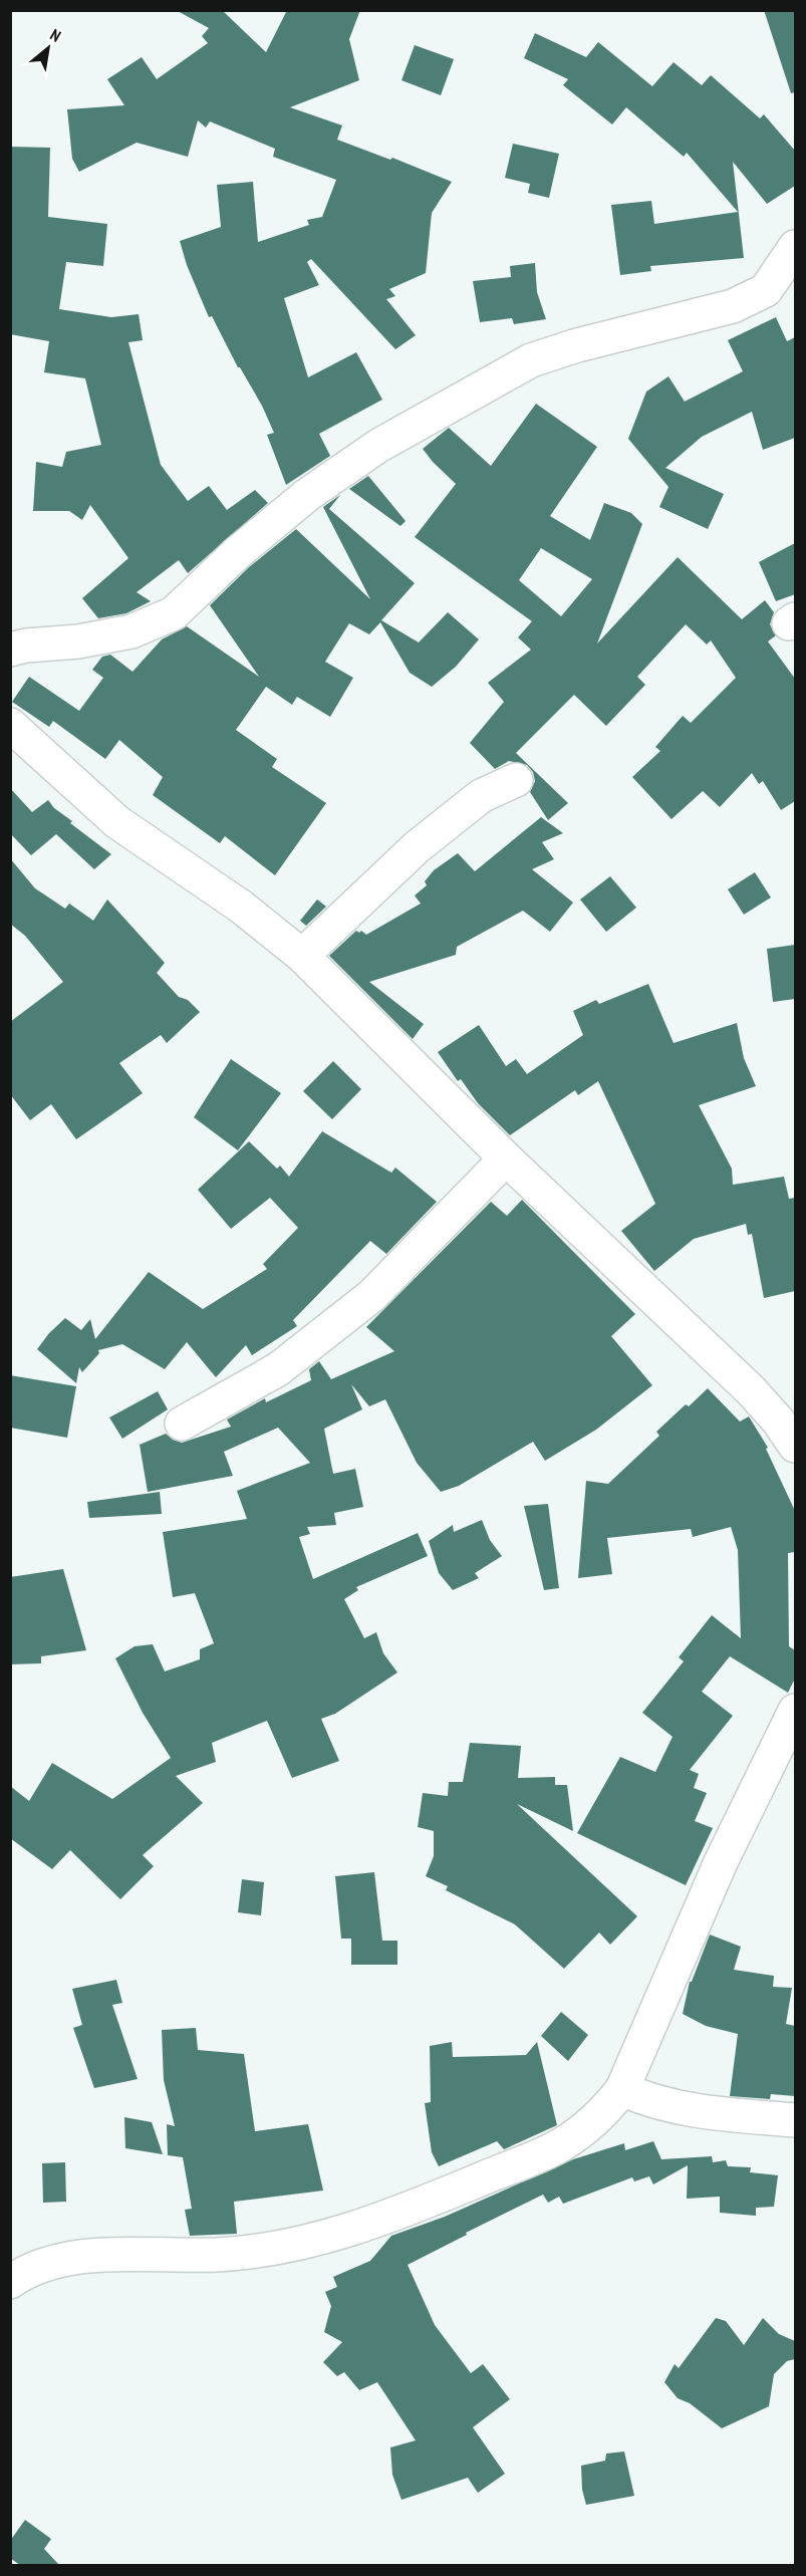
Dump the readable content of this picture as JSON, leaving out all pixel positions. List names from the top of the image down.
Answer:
{
  "north": "top right"
}
